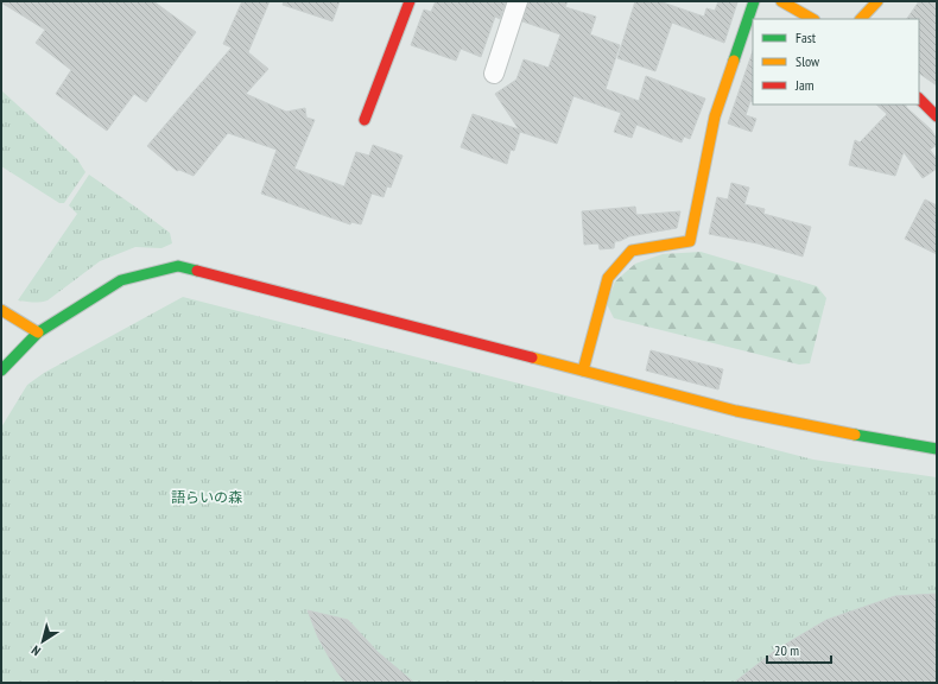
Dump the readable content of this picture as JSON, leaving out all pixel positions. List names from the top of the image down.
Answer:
{
  "parks": ["語らいの森"],
  "legend": ["Fast", "Slow", "Jam"],
  "scale_bar": "20 m",
  "north": "bottom left"
}
